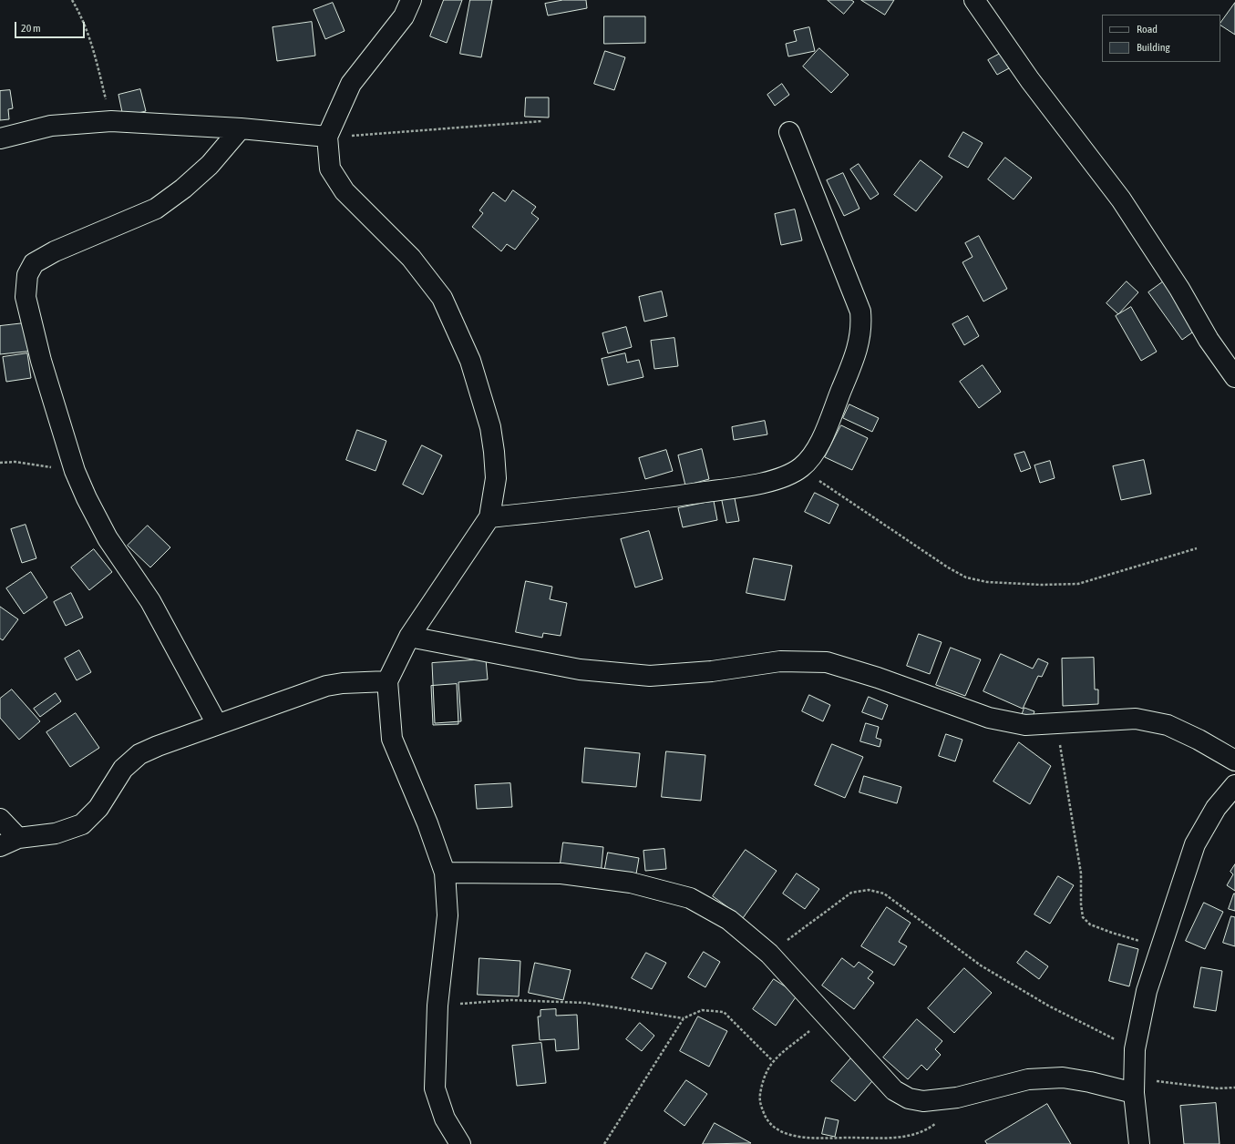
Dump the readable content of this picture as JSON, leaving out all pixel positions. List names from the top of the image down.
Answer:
{
  "legend": ["Road", "Building"],
  "scale_bar": "20 m"
}
